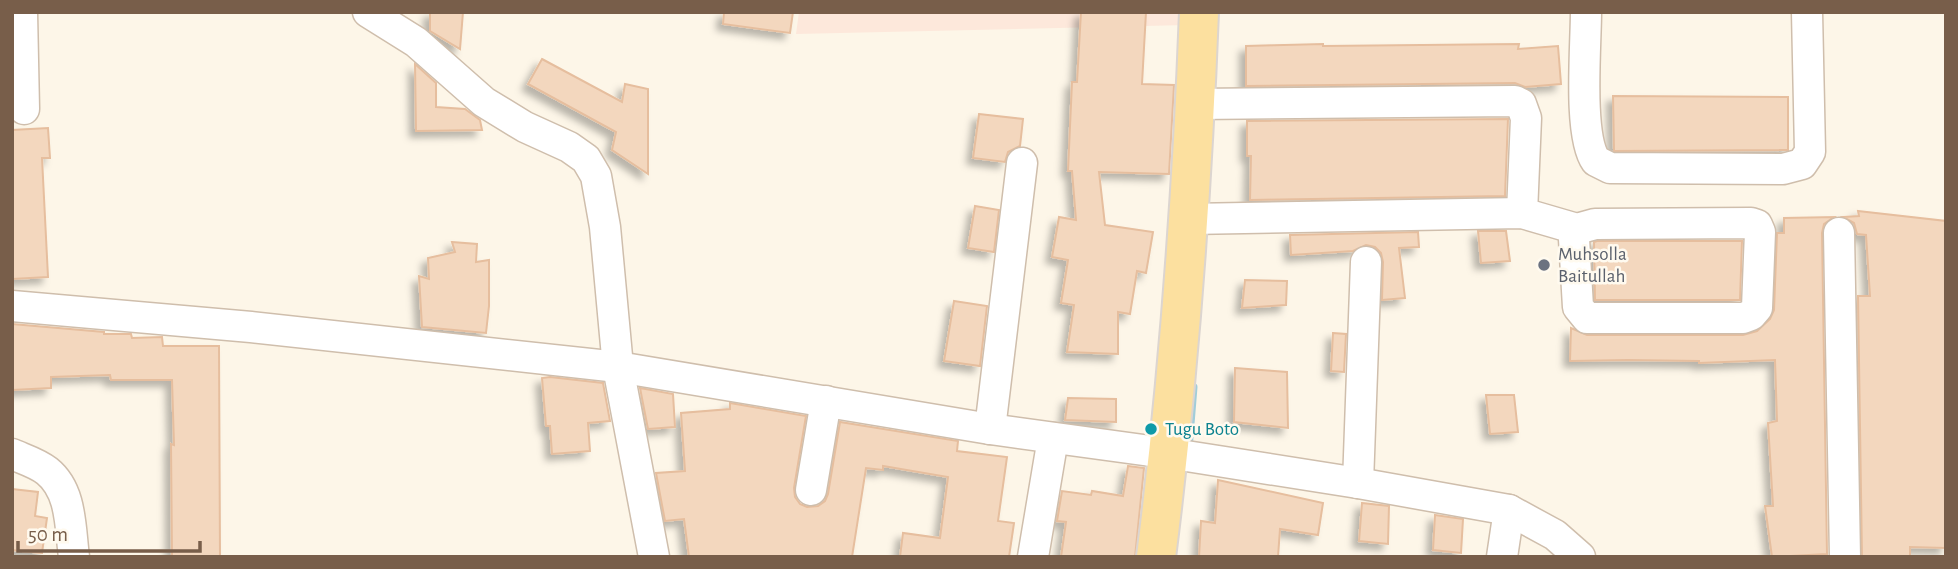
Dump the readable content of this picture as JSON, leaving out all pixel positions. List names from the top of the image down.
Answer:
{
  "places": ["Muhsolla Baitullah", "Tugu Boto"],
  "scale_bar": "50 m"
}
